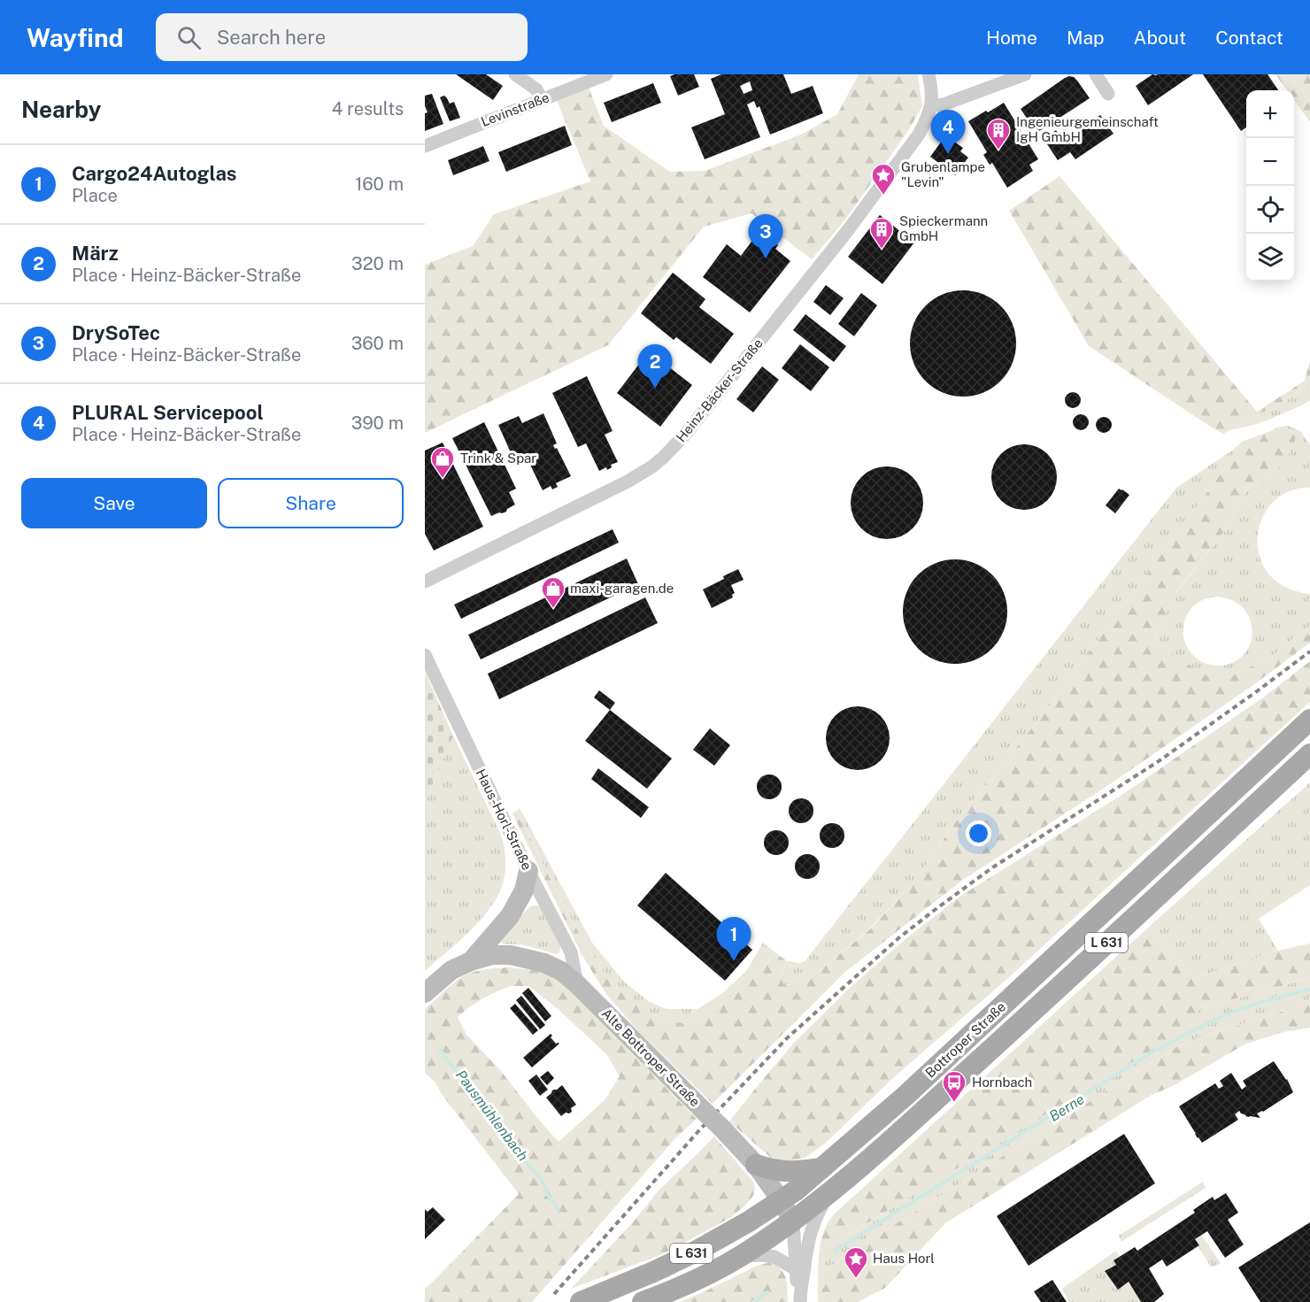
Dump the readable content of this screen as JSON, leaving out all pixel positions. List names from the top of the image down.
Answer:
{
  "streets": {
    "main road": ["L 631", "Bottroper Straße"],
    "street": [
      "Levinstraße",
      "Heinz-Bäcker-Straße",
      "Haus-Horl-Straße",
      "Alte Bottroper Straße"
    ]
  },
  "crossings": [
    ["Haus-Horl-Straße", "Alte Bottroper Straße"],
    ["L 631", "Bottroper Straße"],
    ["Bottroper Straße", "Alte Bottroper Straße"]
  ],
  "water": ["Berne", "Pausmühlenbach"],
  "places": {
    "building": ["Ingenieurgemeinschaft IgH GmbH", "Spieckermann GmbH"],
    "place": ["Grubenlampe \"Levin\"", "Haus Horl"],
    "shop": ["Trink & Spar", "maxi-garagen.de"],
    "bus stop": ["Hornbach"]
  },
  "page": {
    "header": "Wayfind",
    "search": "Search here",
    "nav": [
      "Home",
      "Map",
      "About",
      "Contact"
    ],
    "heading": ["Nearby", "4 results"],
    "map_buttons": ["+", "−"],
    "pins": [
      "4",
      "3",
      "2",
      "1"
    ],
    "list": [
      {
        "mark": "1",
        "name": "Cargo24Autoglas",
        "note": "Place",
        "value": "160 m"
      },
      {
        "mark": "2",
        "name": "März",
        "note": "Place · Heinz-Bäcker-Straße",
        "value": "320 m"
      },
      {
        "mark": "3",
        "name": "DrySoTec",
        "note": "Place · Heinz-Bäcker-Straße",
        "value": "360 m"
      },
      {
        "mark": "4",
        "name": "PLURAL Servicepool",
        "note": "Place · Heinz-Bäcker-Straße",
        "value": "390 m"
      }
    ],
    "buttons": ["Save", "Share"]
  }
}
